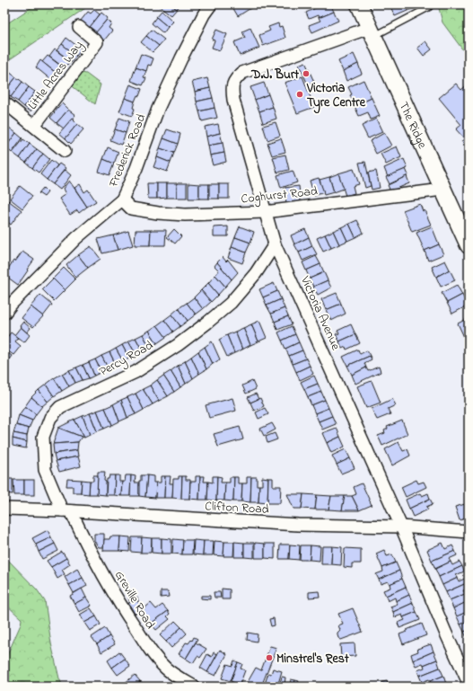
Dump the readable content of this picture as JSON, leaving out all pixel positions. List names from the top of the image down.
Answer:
{
  "streets": {
    "main road": ["The Ridge"],
    "street": [
      "Little Acres Way",
      "Frederick Road",
      "Coghurst Road",
      "Victoria Avenue",
      "Percy Road",
      "Clifton Road",
      "Greville Road"
    ]
  },
  "crossings": [
    ["The Ridge", "Coghurst Road"],
    ["The Ridge", "Victoria Avenue"],
    ["Frederick Road", "Coghurst Road"],
    ["Coghurst Road", "Victoria Avenue"],
    ["Victoria Avenue", "Percy Road"],
    ["Victoria Avenue", "Clifton Road"],
    ["Percy Road", "Clifton Road"],
    ["Percy Road", "Greville Road"],
    ["Clifton Road", "Greville Road"]
  ],
  "places": ["D.J. Burt", "Victoria Tyre Centre", "Minstrel's Rest"]
}
